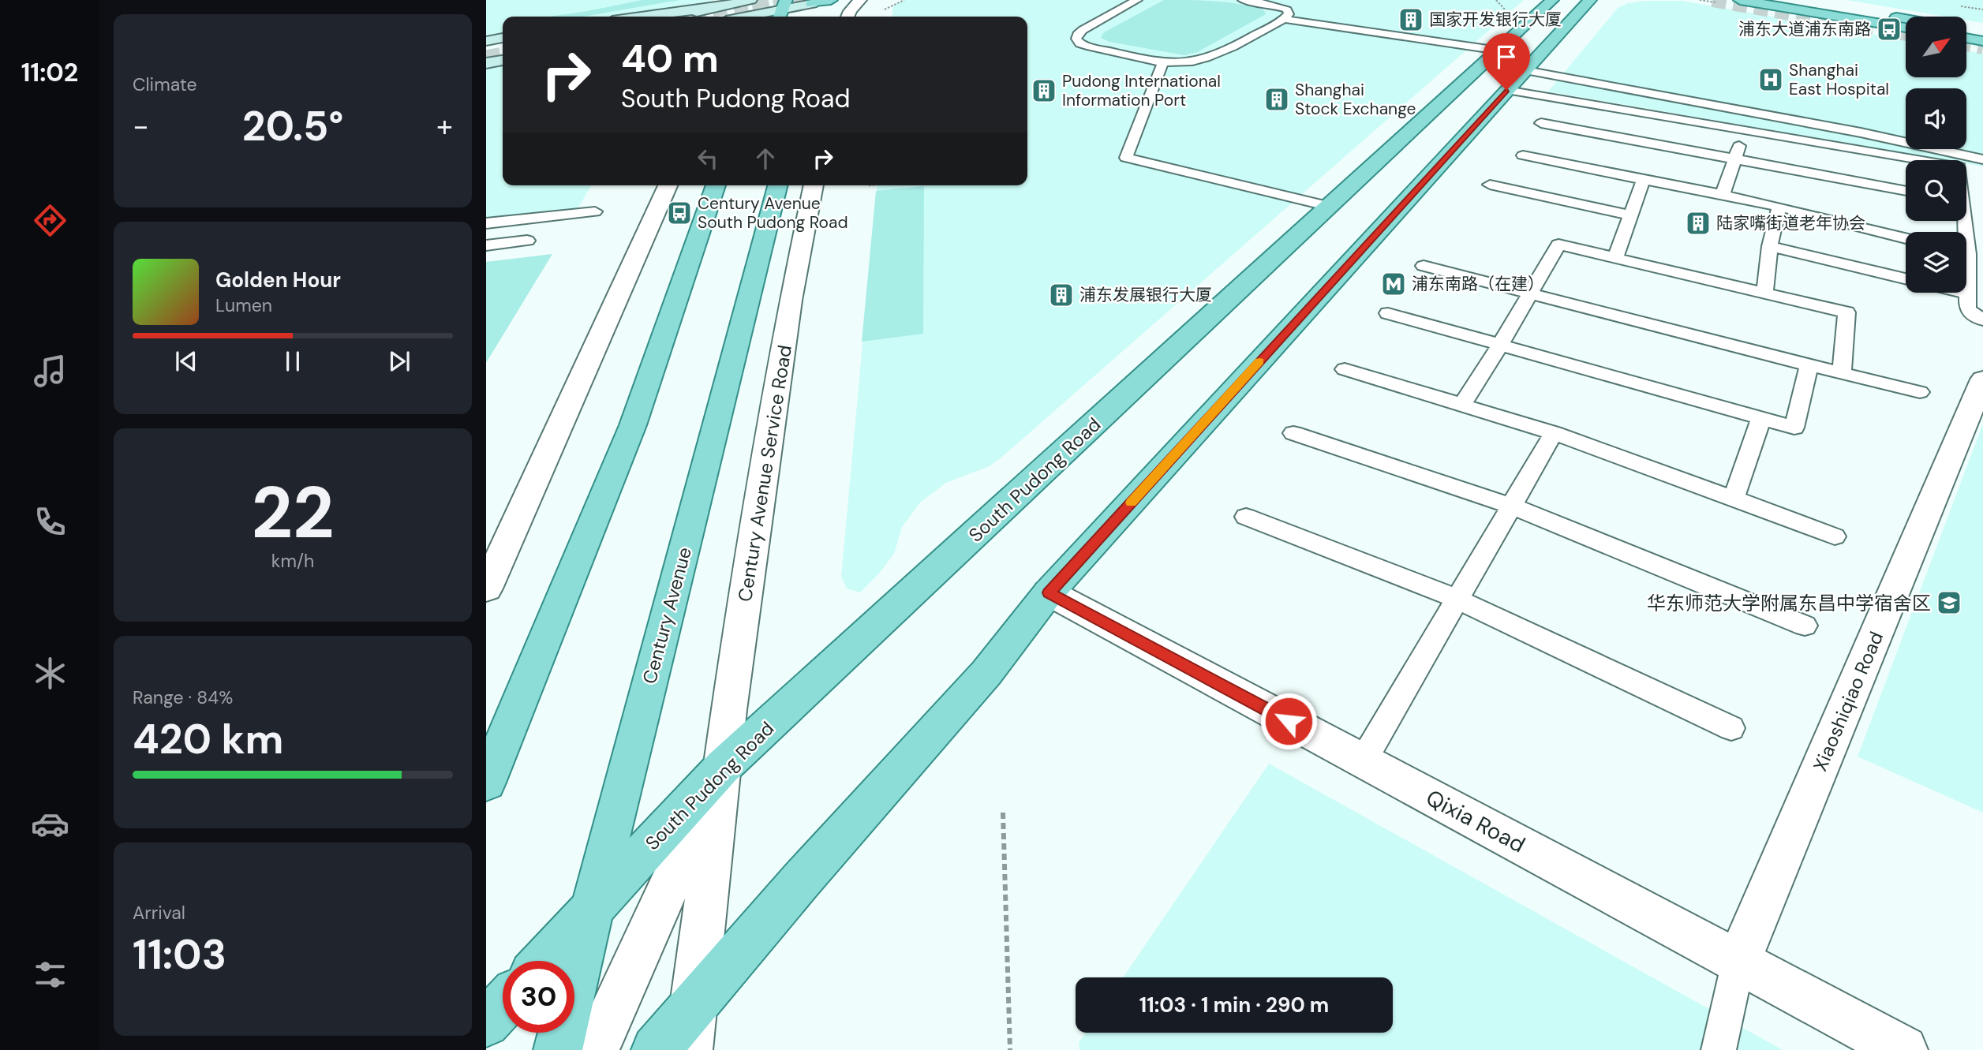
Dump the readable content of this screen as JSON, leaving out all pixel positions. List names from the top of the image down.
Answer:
{
  "streets": {
    "main road": ["South Pudong Road", "Century Avenue"],
    "street": ["Century Avenue Service Road", "Xiaoshiqiao Road", "Qixia Road"]
  },
  "crossings": [
    ["Century Avenue Service Road", "South Pudong Road"],
    ["South Pudong Road", "Century Avenue"],
    ["Xiaoshiqiao Road", "Qixia Road"]
  ],
  "places": {
    "building": [
      "国家开发银行大厦",
      "Pudong International Information Port",
      "Shanghai Stock Exchange",
      "陆家嘴街道老年协会",
      "浦东发展银行大厦"
    ],
    "bus stop": ["浦东大道浦东南路", "Century Avenue South Pudong Road"],
    "hospital": ["Shanghai East Hospital"],
    "metro station": ["浦东南路（在建）"],
    "school or university": ["华东师范大学附属东昌中学宿舍区"]
  },
  "north": "top right",
  "page": {
    "tabs": "11:02",
    "tile": [
      "Climate",
      ["22", "km/h"],
      ["Range · 84%", "420 km"],
      ["Arrival", "11:03"]
    ],
    "turn": ["40 m", "South Pudong Road"],
    "heat": ["−", "20.5°", "+"],
    "song": ["Golden Hour", "Lumen"],
    "limit": "30",
    "trip": "11:03 · 1 min · 290 m"
  }
}
